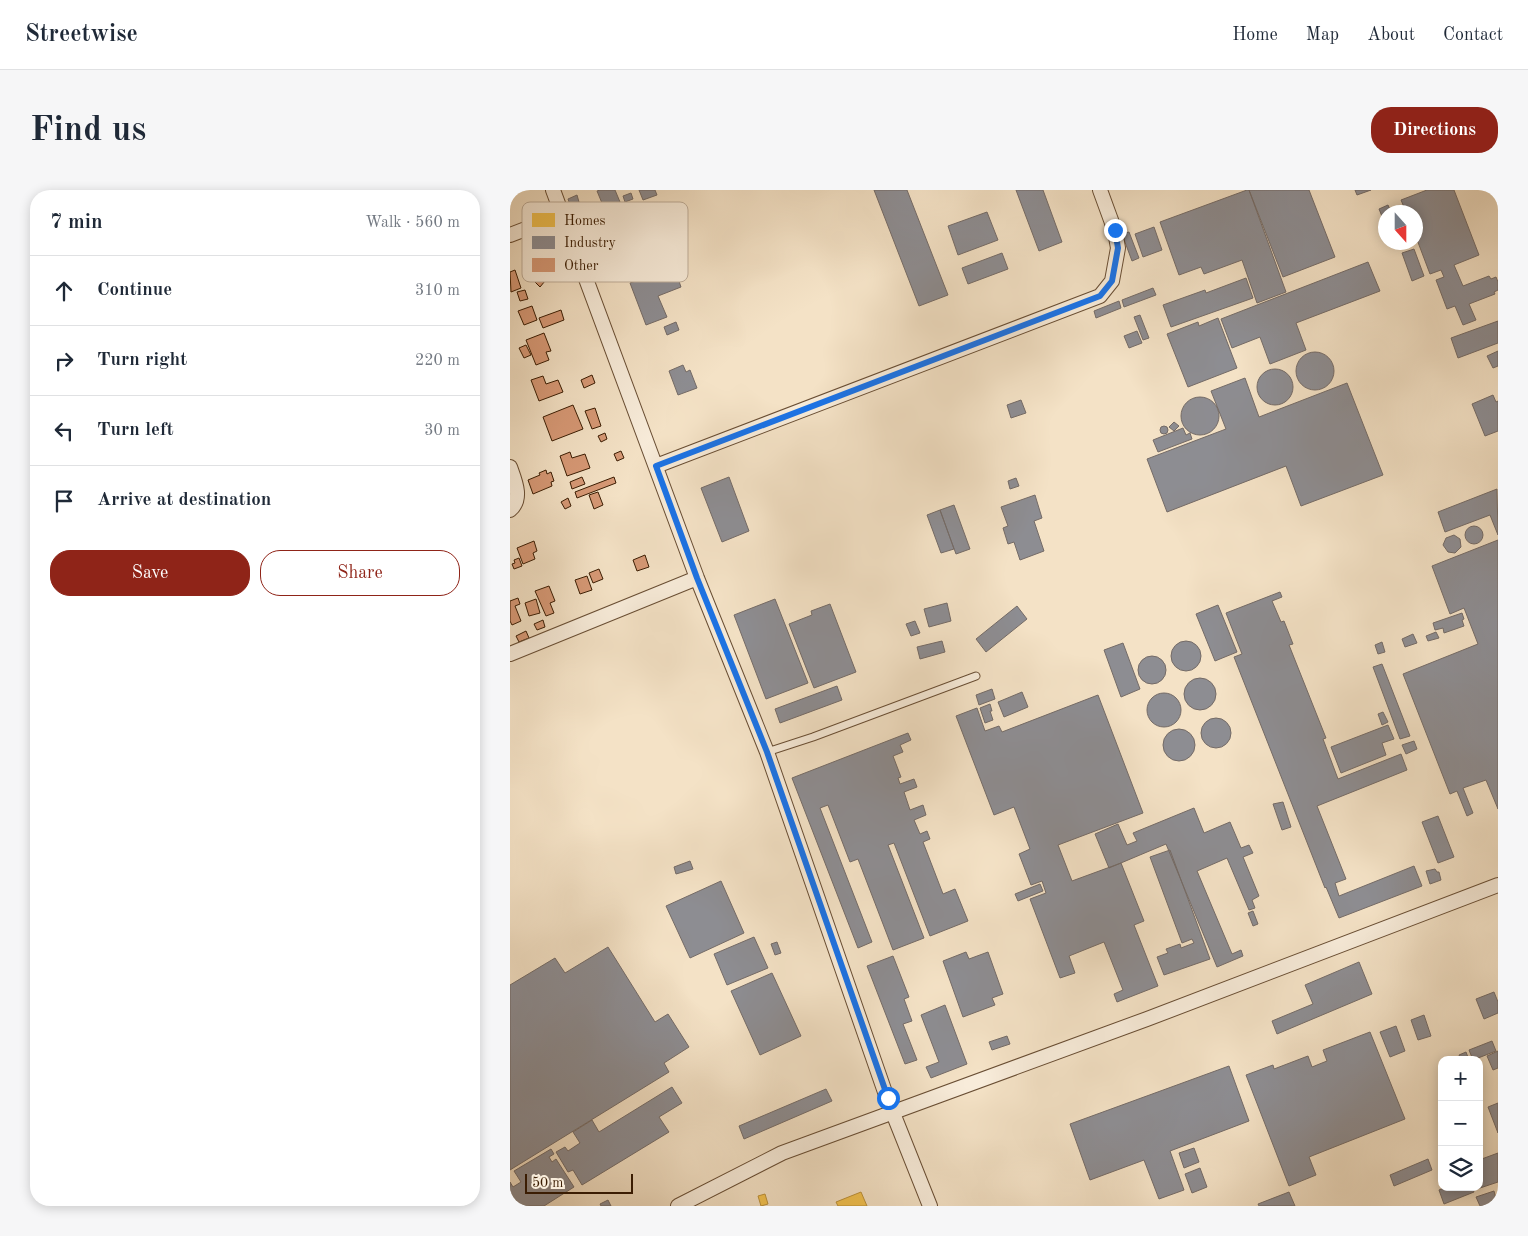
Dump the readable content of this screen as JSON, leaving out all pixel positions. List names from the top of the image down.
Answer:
{
  "legend": ["Homes", "Industry", "Other"],
  "scale_bar": "50 m",
  "north": "bottom",
  "page": {
    "header": "Streetwise",
    "nav": [
      "Home",
      "Map",
      "About",
      "Contact"
    ],
    "buttons": [
      "Directions",
      ["Save", "Share"]
    ],
    "title": "Find us",
    "heading": ["7 min", "Walk · 560 m"],
    "list": [
      ["Continue", "310 m"],
      ["Turn right", "220 m"],
      ["Turn left", "30 m"],
      "Arrive at destination"
    ],
    "map_buttons": ["+", "−"],
    "scale": "50 m"
  }
}
